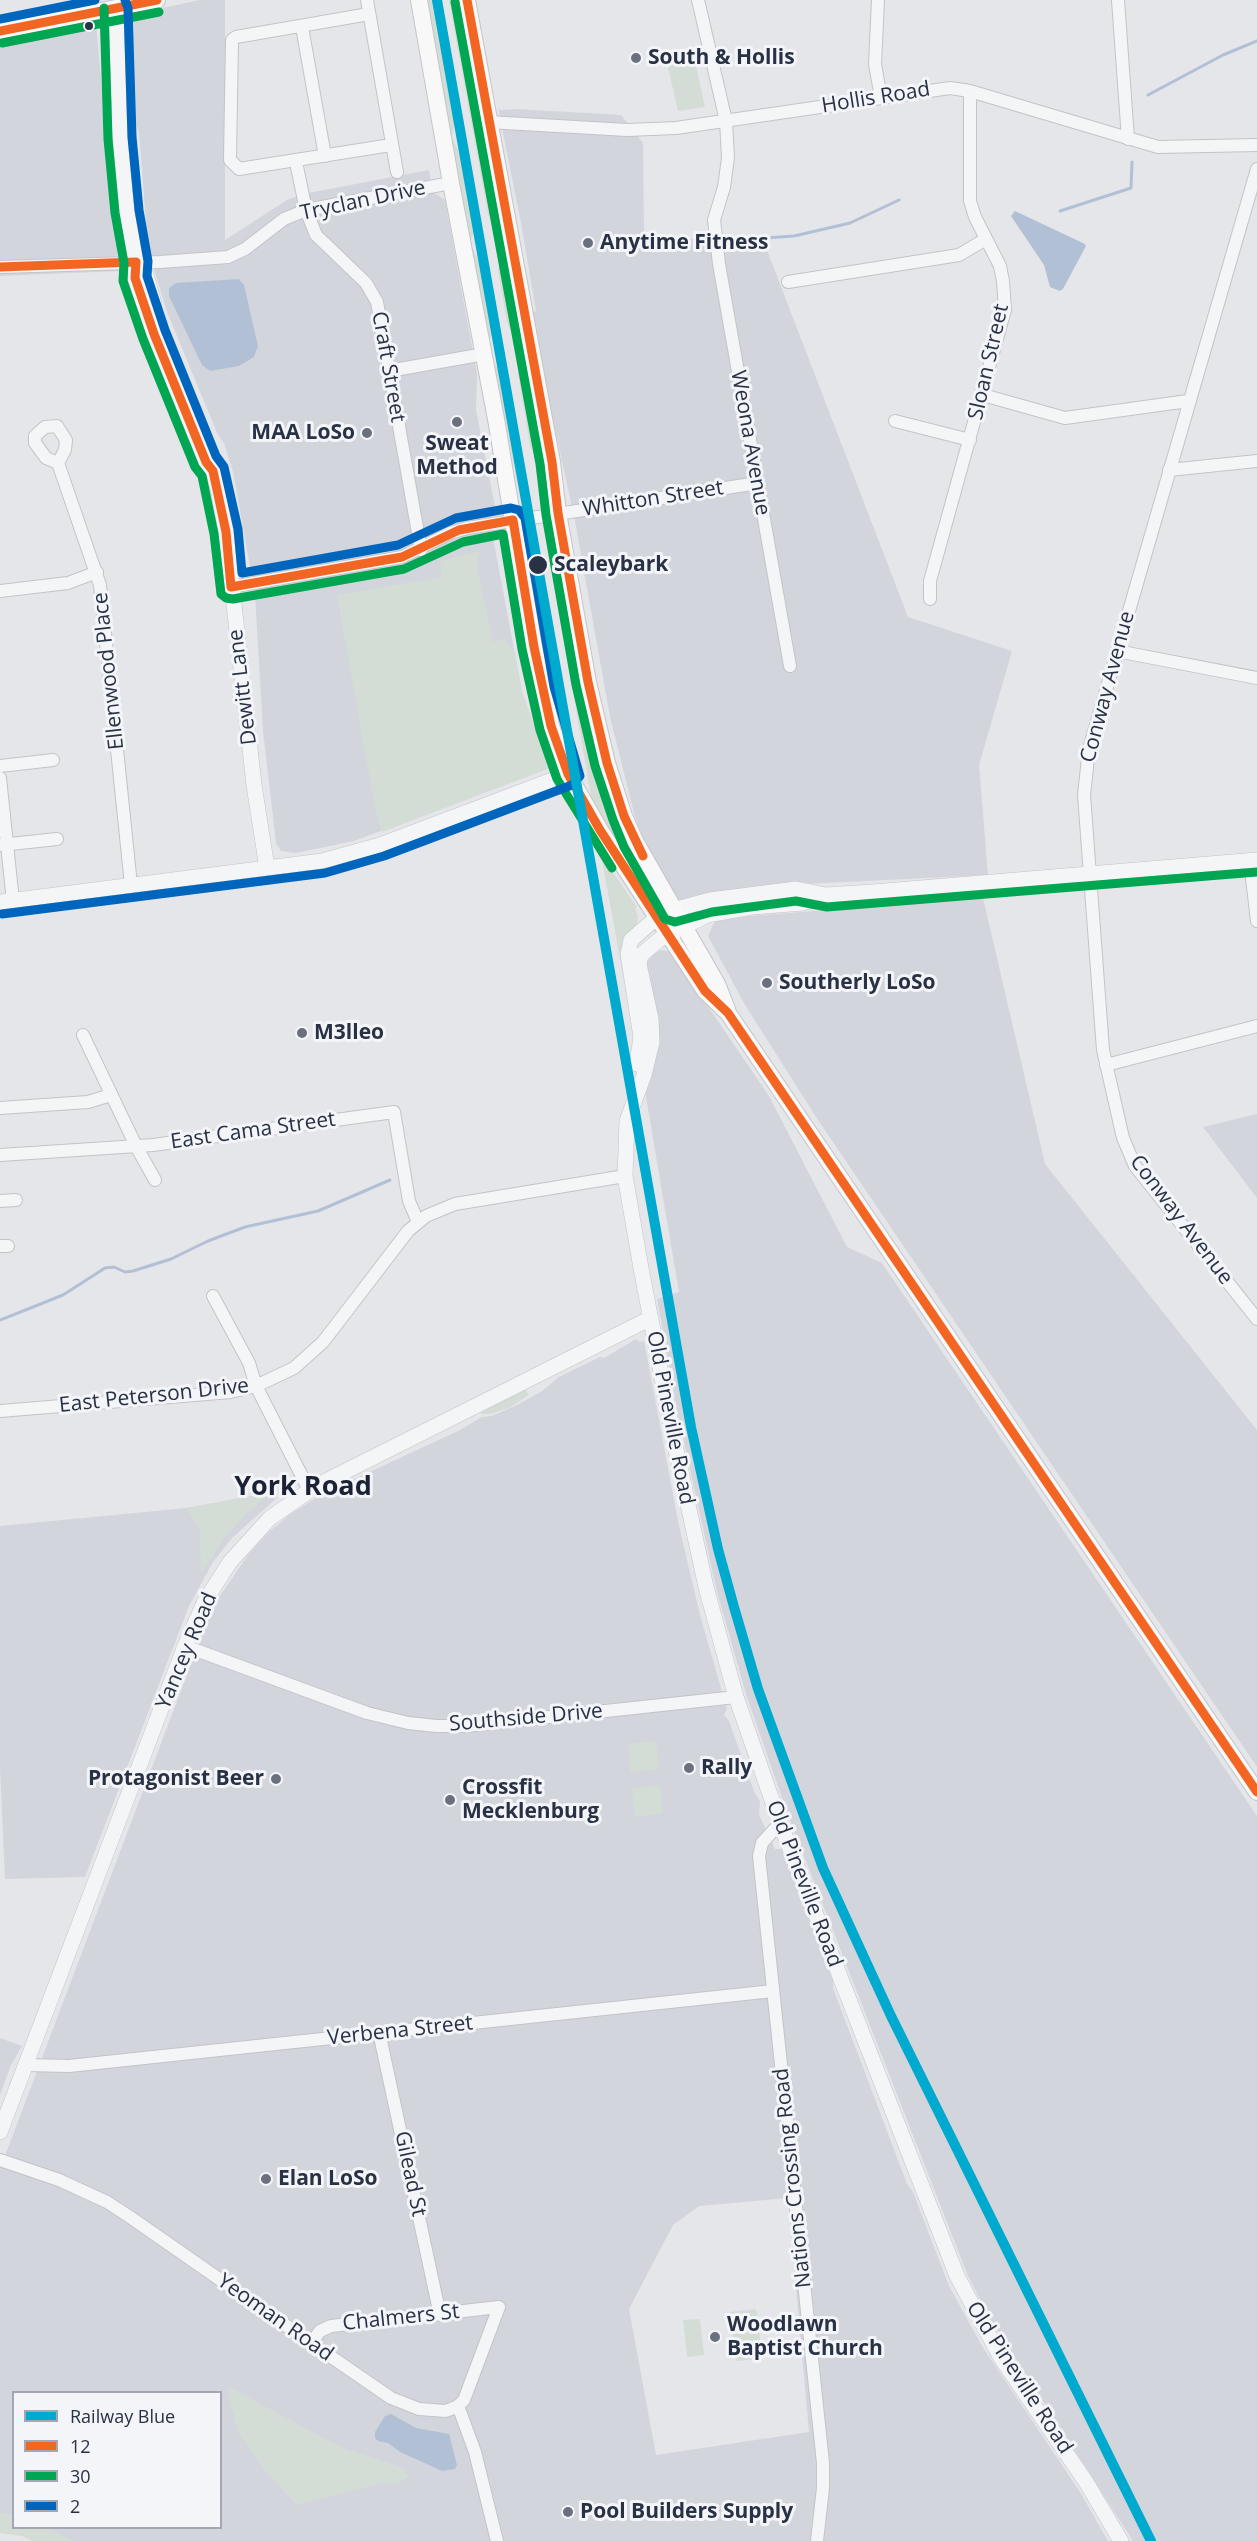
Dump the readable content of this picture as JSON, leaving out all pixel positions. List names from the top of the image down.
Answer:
{
  "streets": {
    "street": [
      "Hollis Road",
      "Tryclan Drive",
      "Sloan Street",
      "Craft Street",
      "Weona Avenue",
      "Whitton Street",
      "Ellenwood Place",
      "Dewitt Lane",
      "Conway Avenue",
      "East Cama Street",
      "East Peterson Drive",
      "Old Pineville Road",
      "Yancey Road",
      "Southside Drive",
      "Verbena Street",
      "Gilead St",
      "Nations Crossing Road",
      "Yeoman Road",
      "Chalmers St"
    ]
  },
  "crossings": [
    ["Hollis Road", "Sloan Street"],
    ["Hollis Road", "Weona Avenue"],
    ["Tryclan Drive", "Craft Street"],
    ["Tryclan Drive", "Dewitt Lane"],
    ["Craft Street", "Whitton Street"],
    ["Weona Avenue", "Whitton Street"],
    ["Whitton Street", "Dewitt Lane"],
    ["East Cama Street", "East Peterson Drive"],
    ["East Peterson Drive", "Old Pineville Road"],
    ["Old Pineville Road", "Yancey Road"],
    ["Old Pineville Road", "Southside Drive"],
    ["Old Pineville Road", "Nations Crossing Road"],
    ["Yancey Road", "Southside Drive"],
    ["Yancey Road", "Verbena Street"],
    ["Verbena Street", "Gilead St"],
    ["Verbena Street", "Nations Crossing Road"],
    ["Gilead St", "Chalmers St"],
    ["Yeoman Road", "Chalmers St"]
  ],
  "districts": ["York Road"],
  "places": [
    "South & Hollis",
    "Anytime Fitness",
    "Sweat Method",
    "MAA LoSo",
    "Scaleybark",
    "Southerly LoSo",
    "M3lleo",
    "Rally",
    "Protagonist Beer",
    "Crossfit Mecklenburg",
    "Elan LoSo",
    "Woodlawn Baptist Church",
    "Pool Builders Supply"
  ],
  "lines": [
    "rail line Blue",
    "transit line 12",
    "transit line 2",
    "transit line 30"
  ],
  "legend": [
    "Railway Blue",
    "12",
    "30",
    "2"
  ]
}
